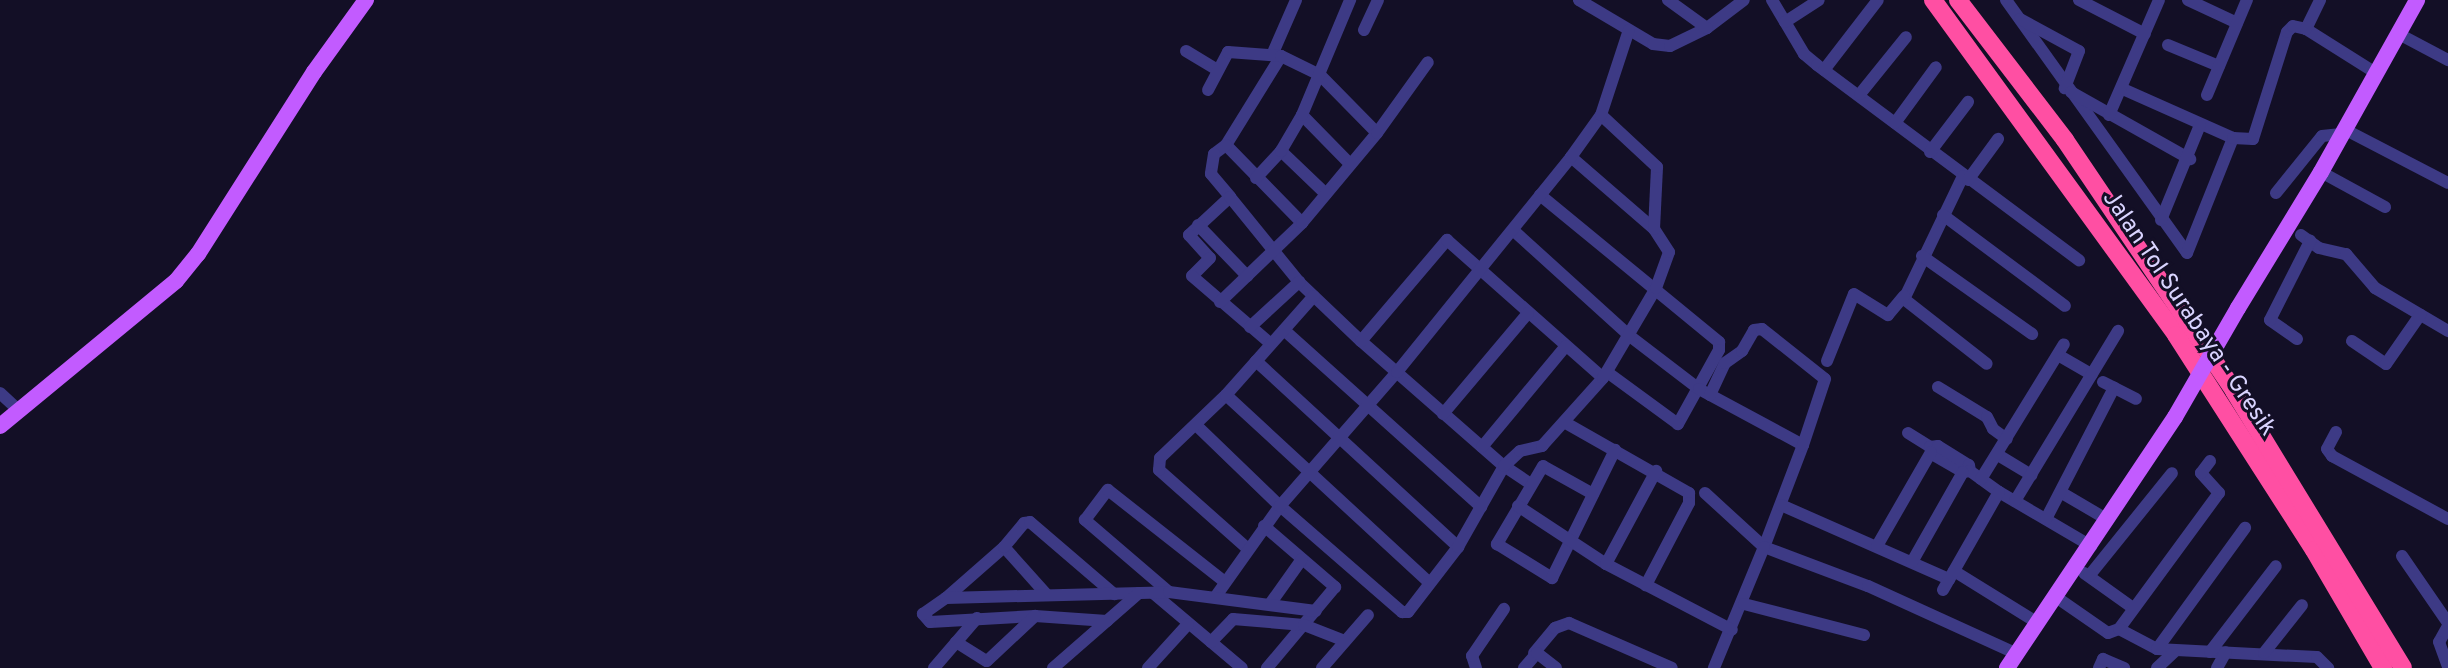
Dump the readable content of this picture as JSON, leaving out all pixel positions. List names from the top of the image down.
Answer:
{
  "streets": {
    "highway": ["Jalan Tol Surabaya - Gresik"]
  }
}
